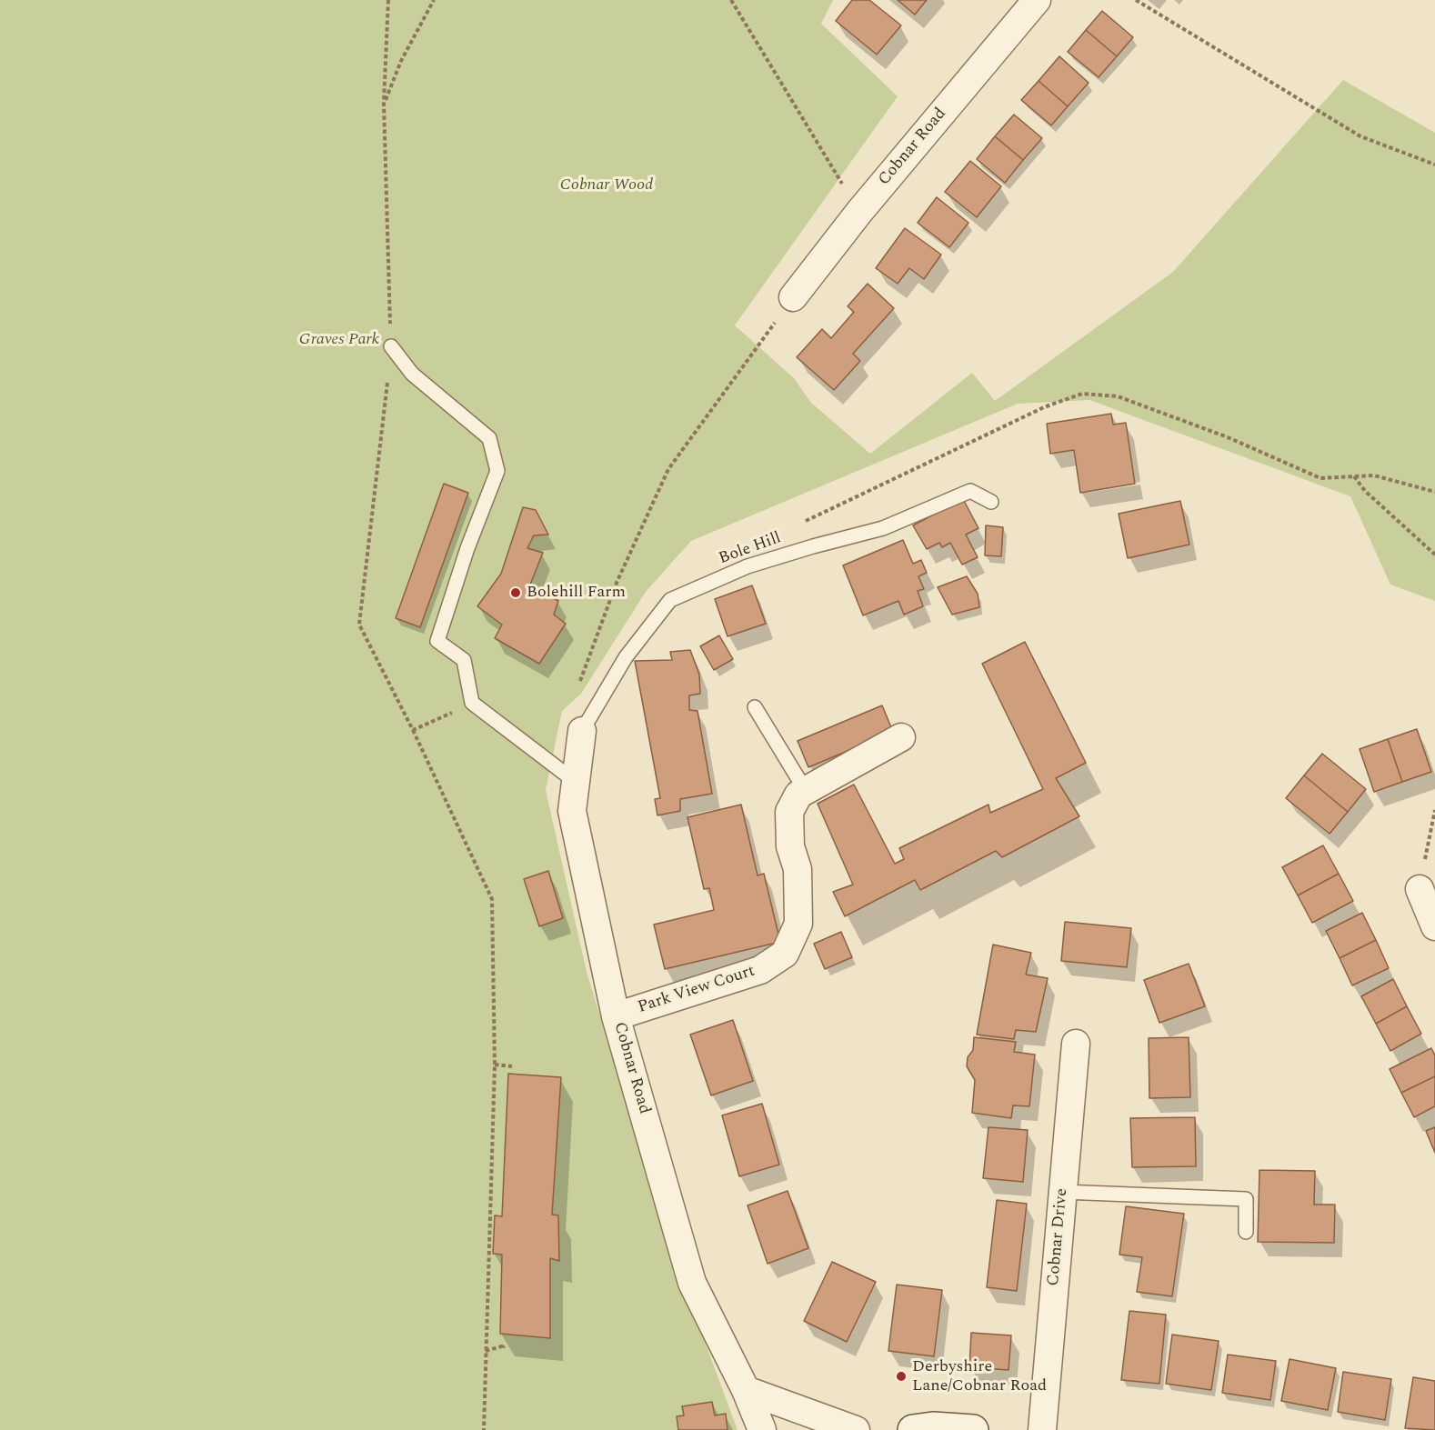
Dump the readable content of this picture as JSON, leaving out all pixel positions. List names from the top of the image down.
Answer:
{
  "streets": {
    "street": ["Cobnar Road", "Park View Court", "Cobnar Drive"],
    "lane": ["Bole Hill"]
  },
  "crossings": [
    ["Cobnar Road", "Bole Hill"],
    ["Cobnar Road", "Park View Court"]
  ],
  "parks": ["Cobnar Wood", "Graves Park"],
  "places": ["Bolehill Farm", "Derbyshire Lane/Cobnar Road"]
}
